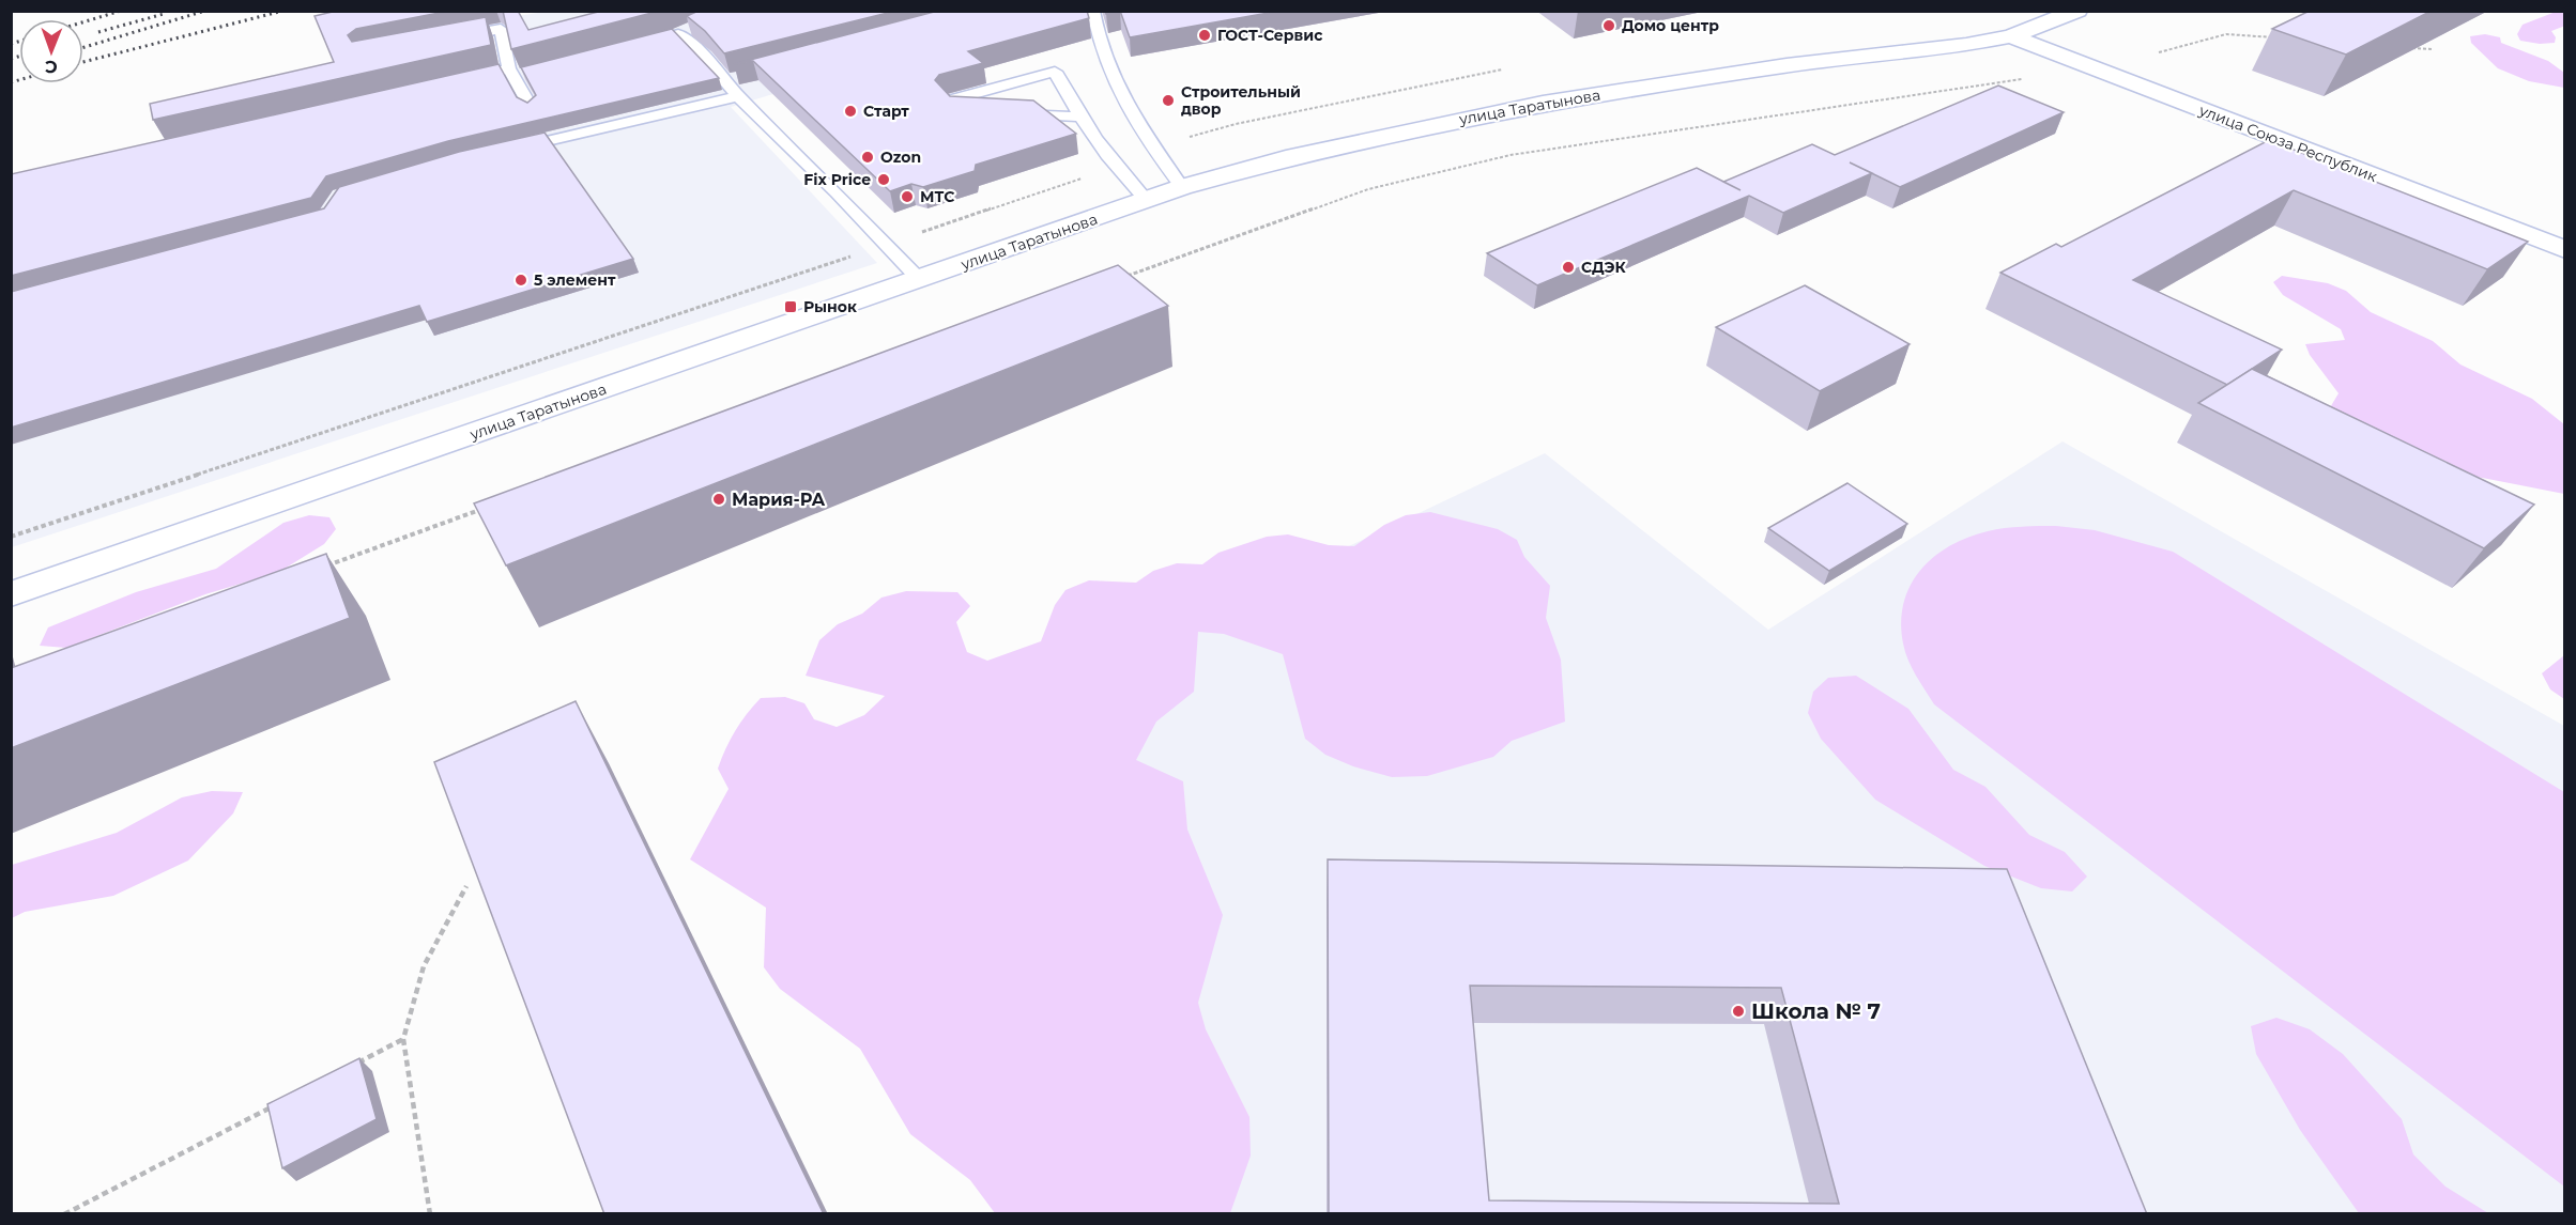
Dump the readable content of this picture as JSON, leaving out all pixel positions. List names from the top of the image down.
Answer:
{
  "streets": {
    "street": ["улица Таратынова", "улица Союза Республик"]
  },
  "crossings": [
    ["улица Таратынова", "улица Союза Республик"]
  ],
  "places": {
    "other": [
      "Домо центр",
      "ГОСТ-Сервис",
      "Строительный двор",
      "Старт",
      "Ozon",
      "Fix Price",
      "МТС",
      "СДЭК",
      "5 элемент",
      "Мария-РА",
      "Школа № 7"
    ],
    "transit": ["Рынок"]
  },
  "north": "bottom"
}
